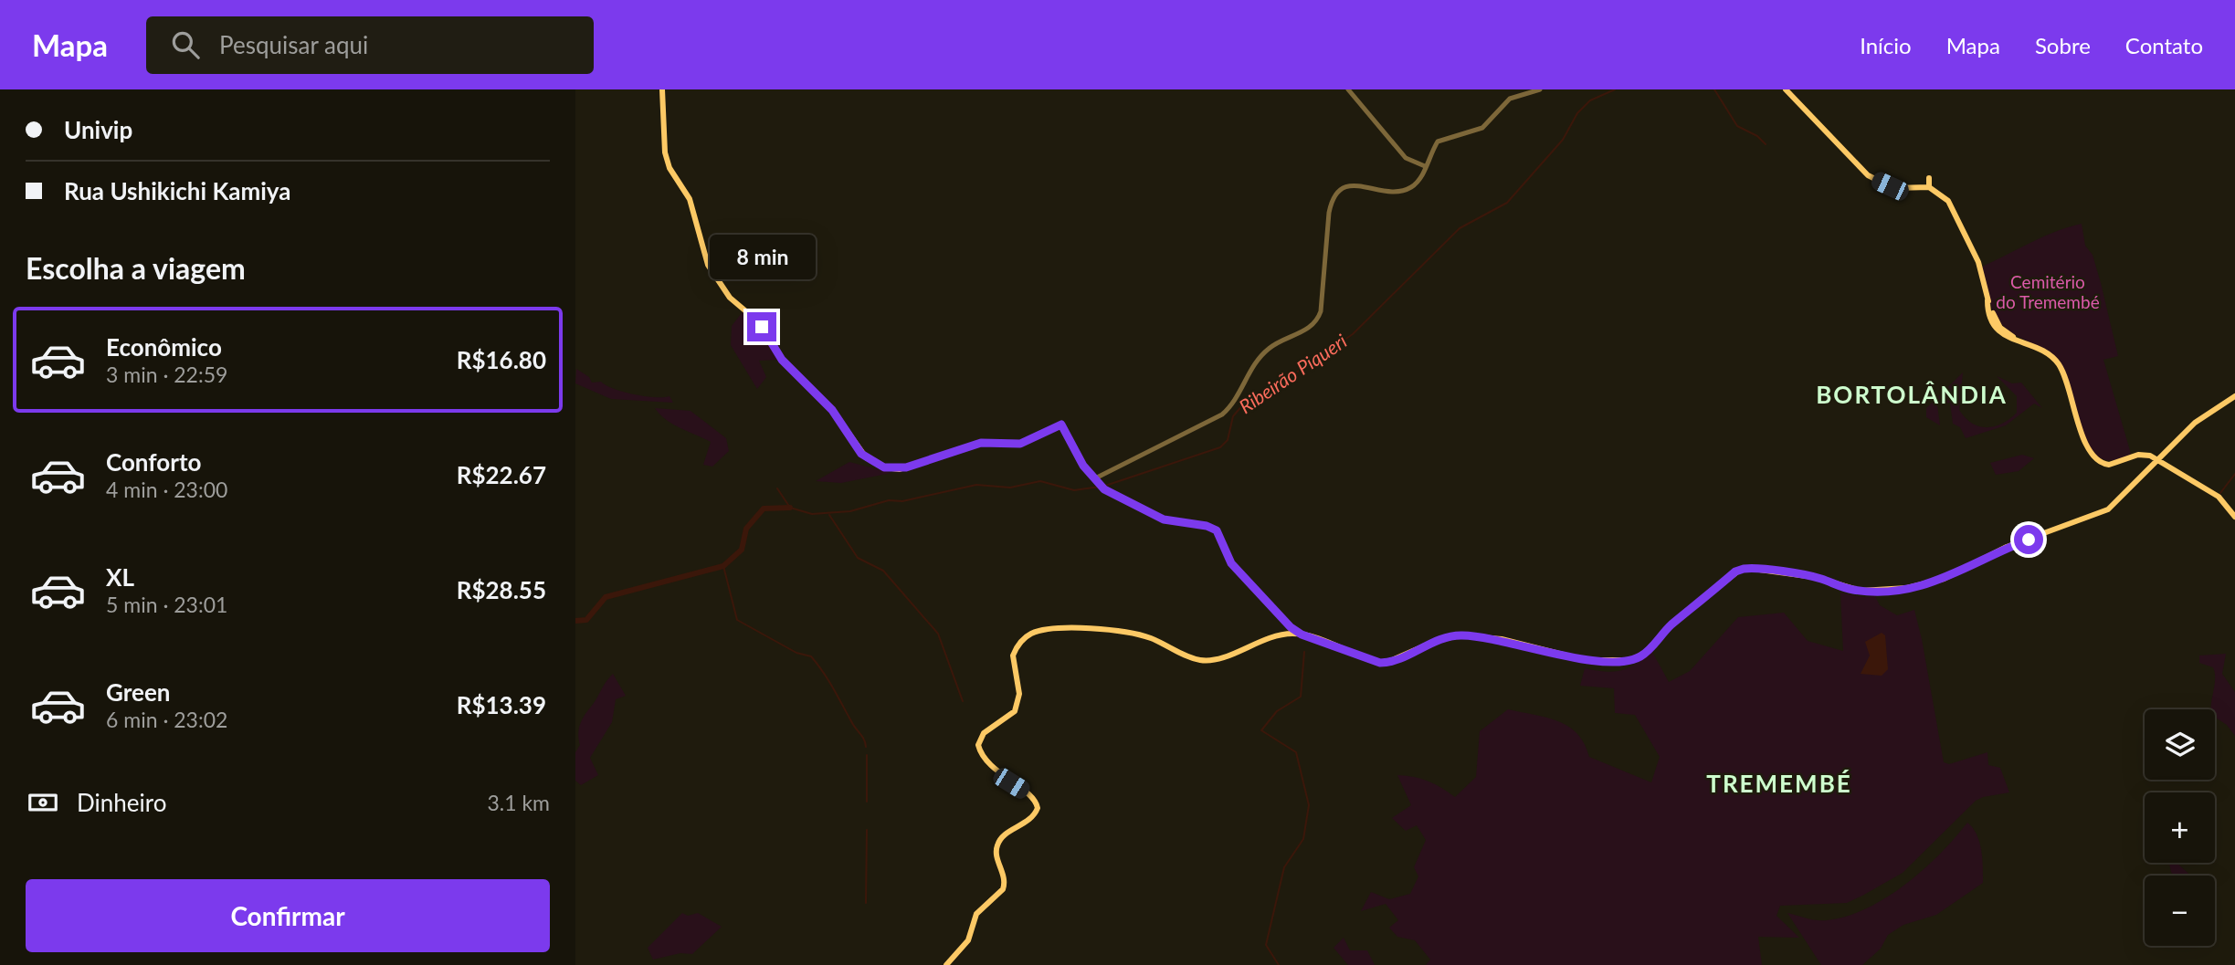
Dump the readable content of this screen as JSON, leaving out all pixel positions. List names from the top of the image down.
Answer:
{
  "districts": ["BORTOLÂNDIA", "TREMEMBÉ"],
  "water": ["Ribeirão Piqueri"],
  "parks": ["Cemitério do Tremembé"],
  "page": {
    "header": "Mapa",
    "search": "Pesquisar aqui",
    "nav": [
      "Início",
      "Mapa",
      "Sobre",
      "Contato"
    ],
    "banner": ["Univip", "Rua Ushikichi Kamiya"],
    "heading": "Escolha a viagem",
    "bubble": "8 min",
    "list": [
      {
        "name": "Econômico",
        "note": "3 min · 22:59",
        "value": "R$16.80"
      },
      {
        "name": "Conforto",
        "note": "4 min · 23:00",
        "value": "R$22.67"
      },
      {
        "name": "XL",
        "note": "5 min · 23:01",
        "value": "R$28.55"
      },
      {
        "name": "Green",
        "note": "6 min · 23:02",
        "value": "R$13.39"
      }
    ],
    "map_buttons": ["+", "−"],
    "pay": ["Dinheiro", "3.1 km"],
    "buttons": "Confirmar"
  }
}
